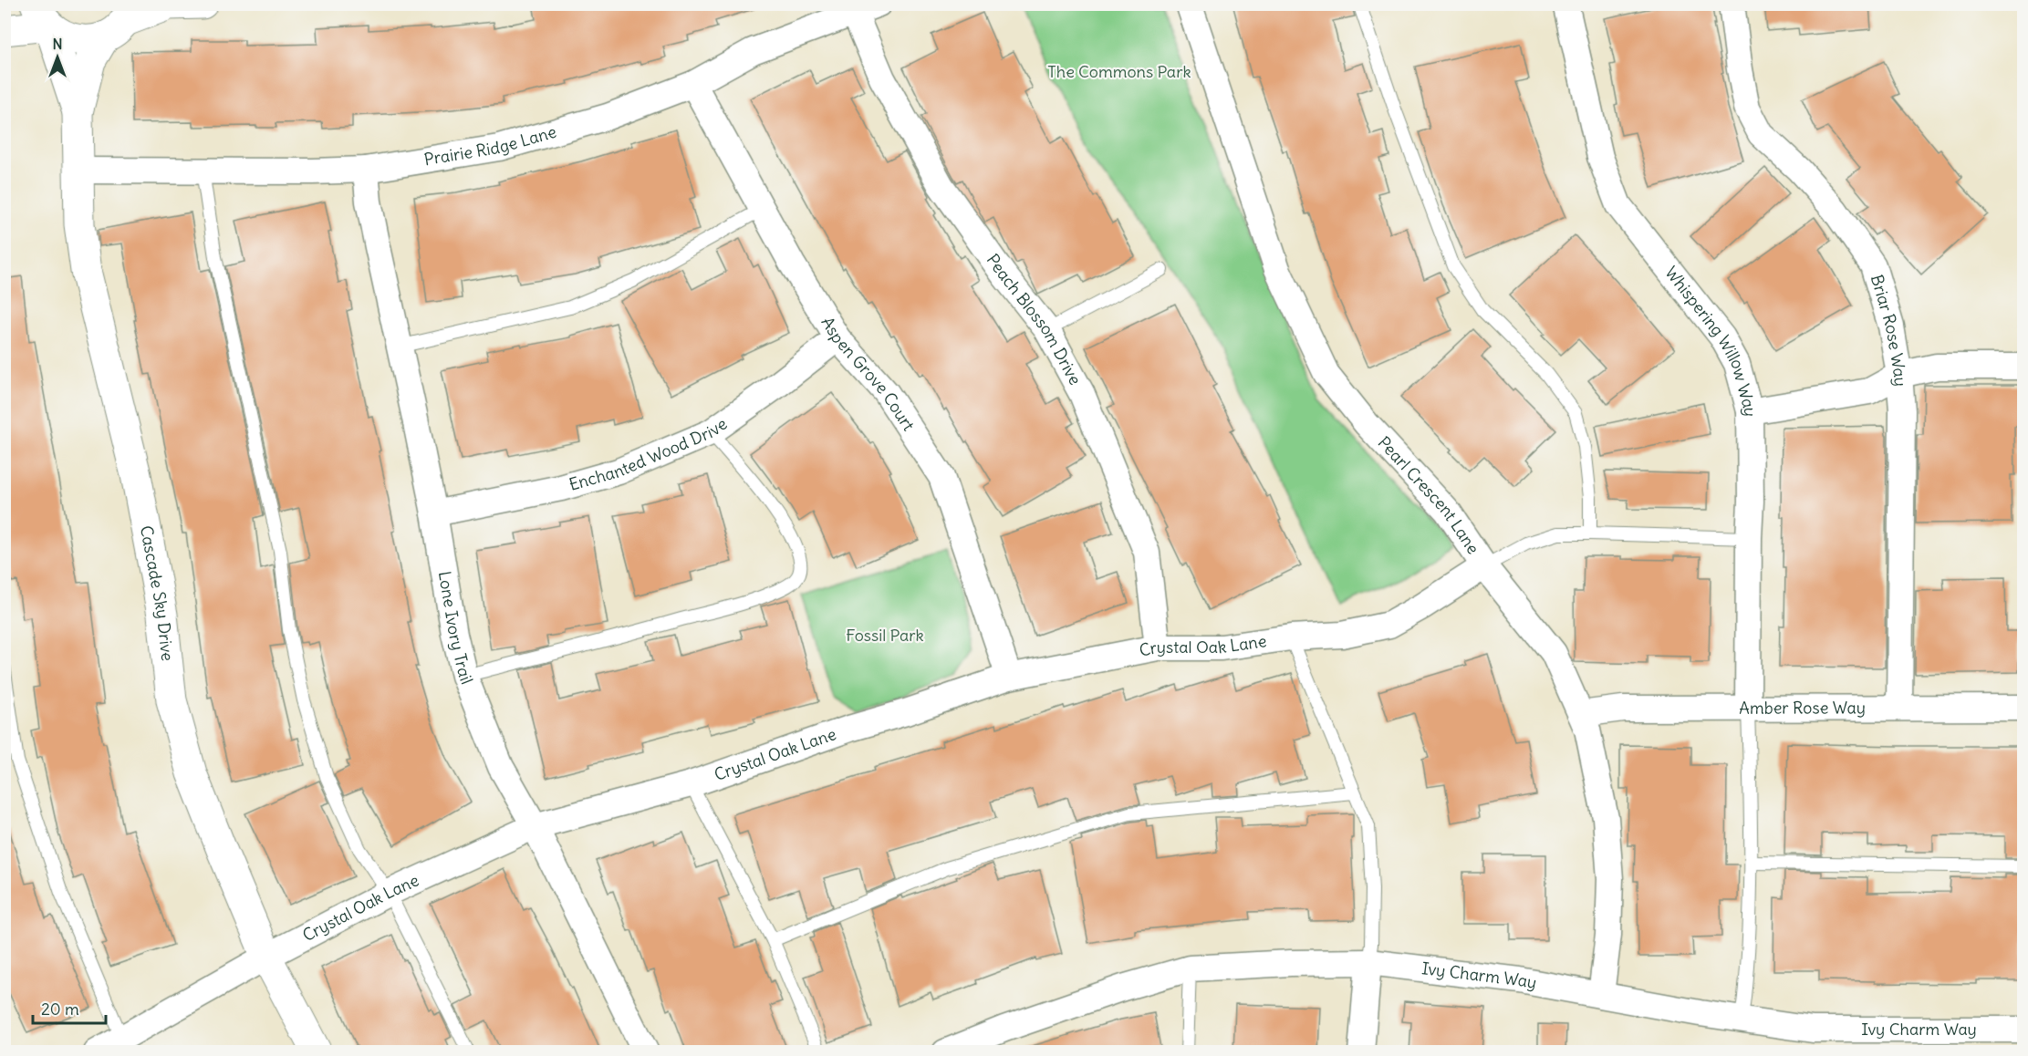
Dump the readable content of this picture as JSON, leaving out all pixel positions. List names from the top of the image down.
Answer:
{
  "streets": {
    "street": [
      "Prairie Ridge Lane",
      "Peach Blossom Drive",
      "Briar Rose Way",
      "Whispering Willow Way",
      "Aspen Grove Court",
      "Enchanted Wood Drive",
      "Pearl Crescent Lane",
      "Cascade Sky Drive",
      "Lone Ivory Trail",
      "Crystal Oak Lane",
      "Amber Rose Way",
      "Ivy Charm Way"
    ]
  },
  "crossings": [
    ["Prairie Ridge Lane", "Peach Blossom Drive"],
    ["Prairie Ridge Lane", "Aspen Grove Court"],
    ["Prairie Ridge Lane", "Cascade Sky Drive"],
    ["Prairie Ridge Lane", "Lone Ivory Trail"],
    ["Peach Blossom Drive", "Crystal Oak Lane"],
    ["Briar Rose Way", "Amber Rose Way"],
    ["Whispering Willow Way", "Amber Rose Way"],
    ["Aspen Grove Court", "Enchanted Wood Drive"],
    ["Aspen Grove Court", "Crystal Oak Lane"],
    ["Enchanted Wood Drive", "Lone Ivory Trail"],
    ["Pearl Crescent Lane", "Crystal Oak Lane"],
    ["Pearl Crescent Lane", "Amber Rose Way"],
    ["Pearl Crescent Lane", "Ivy Charm Way"],
    ["Cascade Sky Drive", "Crystal Oak Lane"],
    ["Lone Ivory Trail", "Crystal Oak Lane"]
  ],
  "parks": ["The Commons Park", "Fossil Park"],
  "scale_bar": "20 m",
  "north": "top"
}
